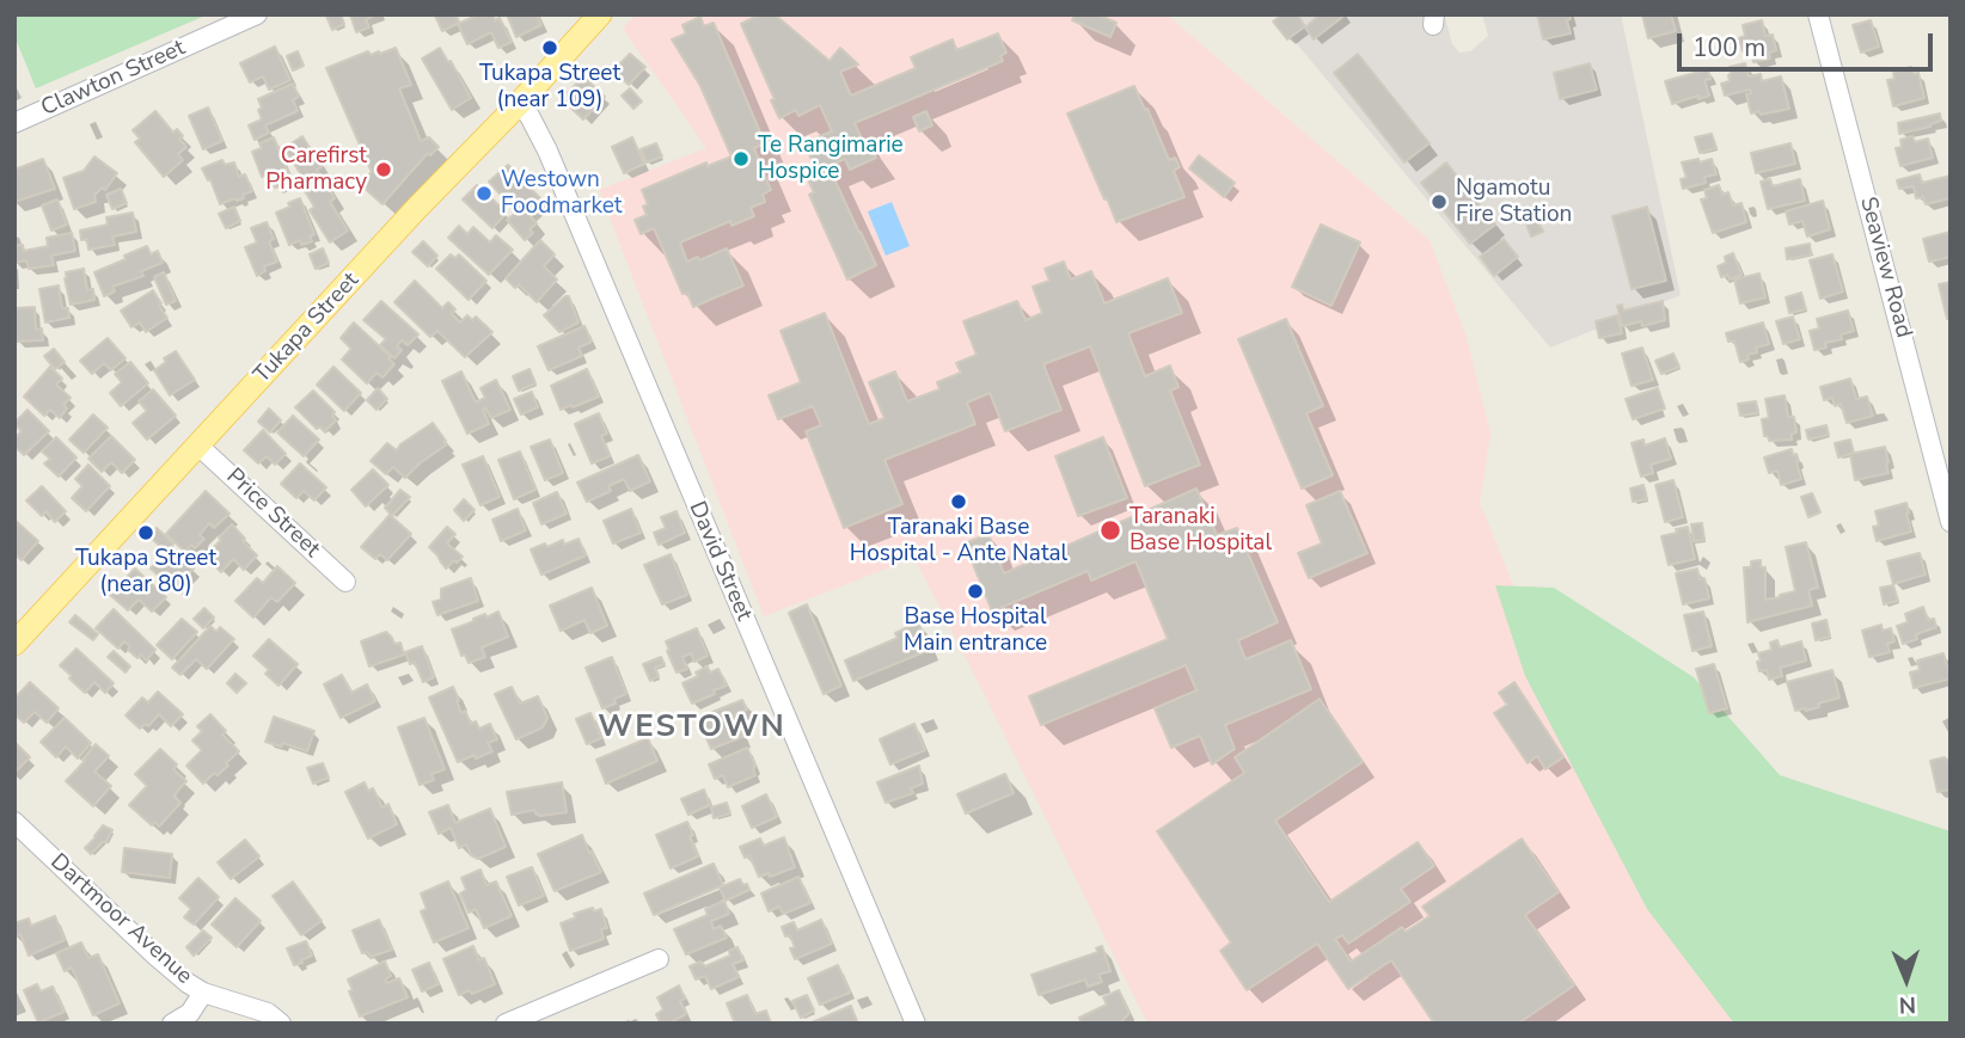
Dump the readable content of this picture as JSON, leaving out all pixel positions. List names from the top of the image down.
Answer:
{
  "streets": {
    "main road": ["Tukapa Street"],
    "street": [
      "Clawton Street",
      "Seaview Road",
      "Price Street",
      "David Street",
      "Dartmoor Avenue"
    ]
  },
  "crossings": [
    ["Tukapa Street", "Price Street"],
    ["Tukapa Street", "David Street"]
  ],
  "districts": ["WESTOWN"],
  "places": [
    "Tukapa Street (near 109)",
    "Te Rangimarie Hospice",
    "Carefirst Pharmacy",
    "Westown Foodmarket",
    "Ngamotu Fire Station",
    "Taranaki Base Hospital - Ante Natal",
    "Taranaki Base Hospital",
    "Tukapa Street (near 80)",
    "Base Hospital Main entrance"
  ],
  "scale_bar": "100 m",
  "north": "bottom"
}
